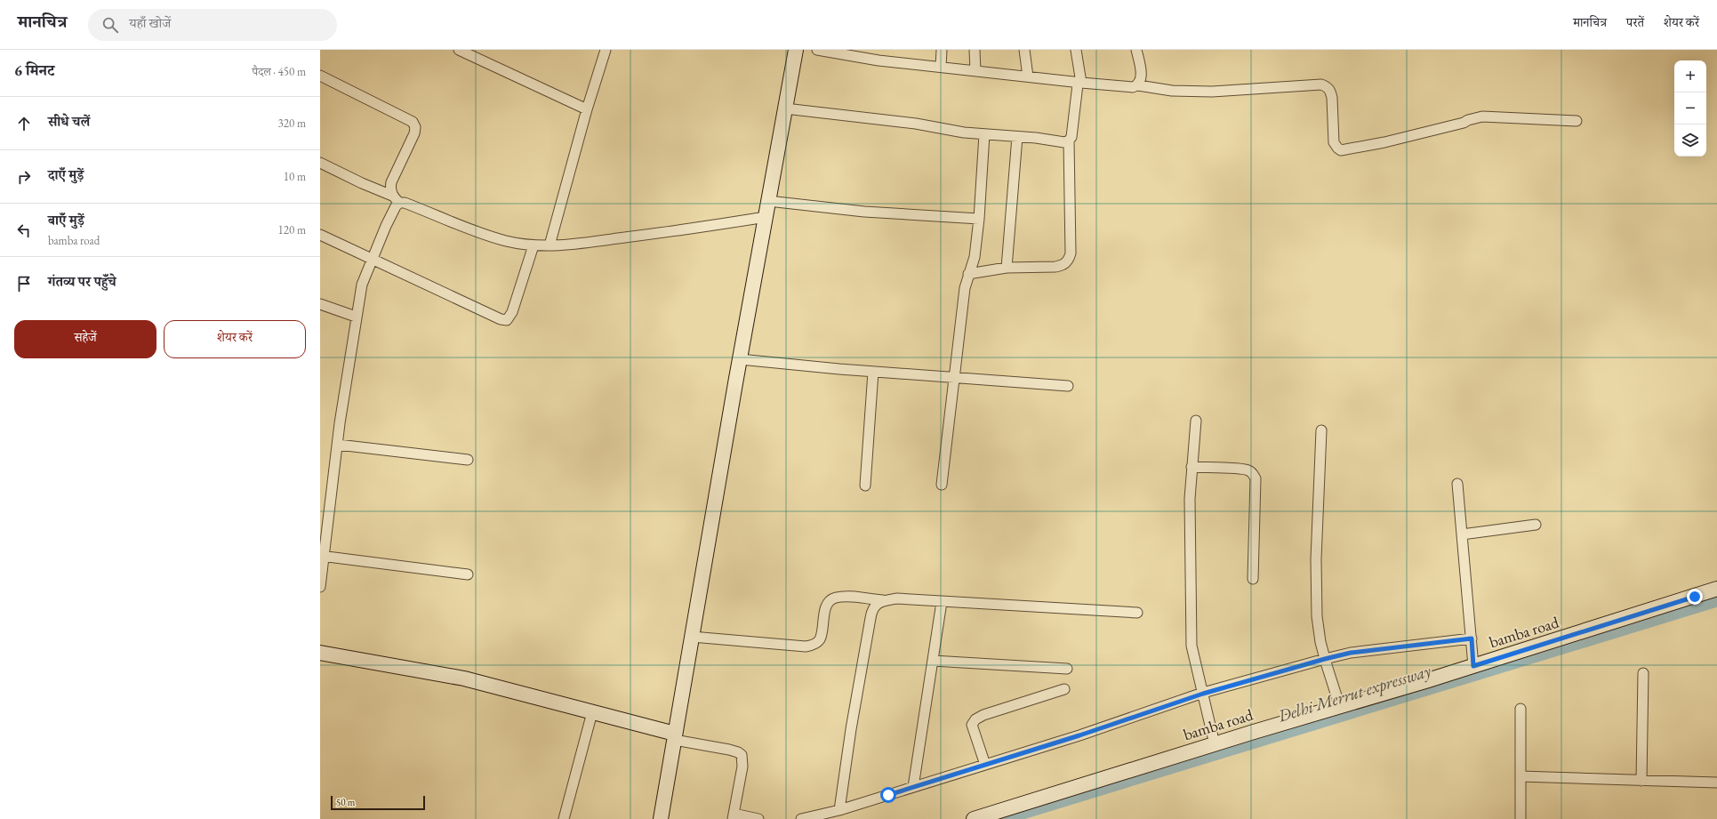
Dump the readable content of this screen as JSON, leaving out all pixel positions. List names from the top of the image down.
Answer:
{
  "streets": {
    "street": ["bamba road"]
  },
  "water": ["Delhi Merrut expressway"],
  "scale_bar": "50 m",
  "page": {
    "header": "मानचित्र",
    "search": "यहाँ खोजें",
    "nav": ["मानचित्र", "परतें", "शेयर करें"],
    "heading": ["6 मिनट", "पैदल · 450 m"],
    "map_buttons": ["+", "−"],
    "list": [
      ["सीधे चलें", "320 m"],
      ["दाएँ मुड़ें", "10 m"],
      ["बाएँ मुड़ें", "bamba road", "120 m"],
      "गंतव्य पर पहुँचे"
    ],
    "buttons": ["सहेजें", "शेयर करें"],
    "scale": "50 m"
  }
}
